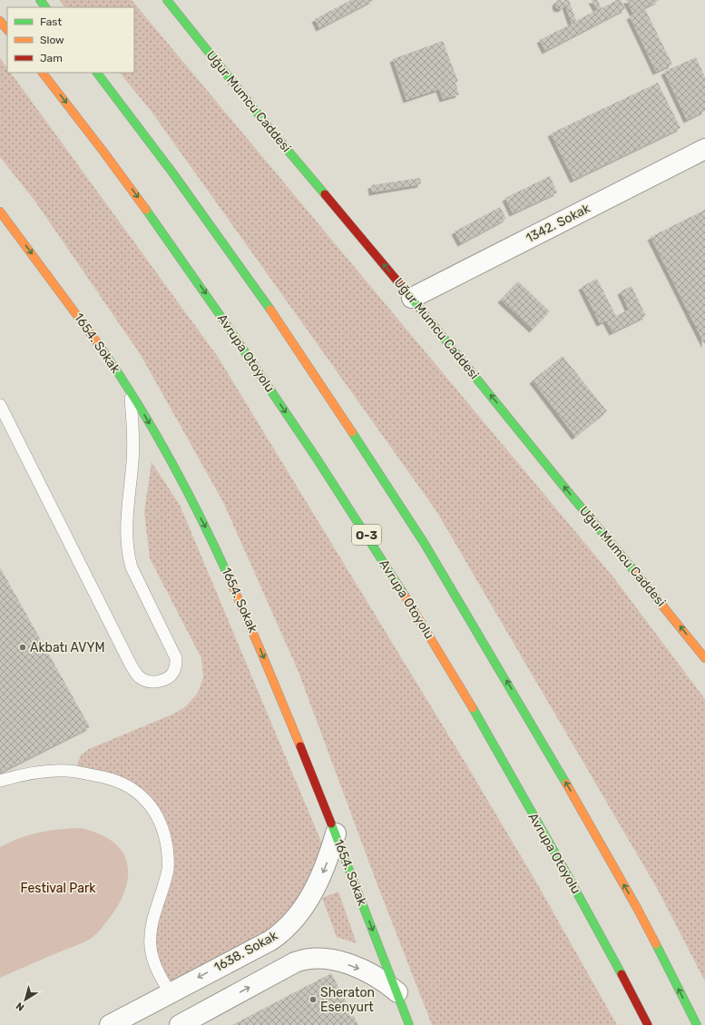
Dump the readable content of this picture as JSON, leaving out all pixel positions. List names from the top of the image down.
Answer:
{
  "streets": {
    "main road": [
      "Uğur Mumcu Caddesi",
      "1654. Sokak",
      "Avrupa Otoyolu",
      "O-3"
    ],
    "street": ["1342. Sokak", "1638. Sokak"]
  },
  "crossings": [
    ["Uğur Mumcu Caddesi", "1342. Sokak"],
    ["1654. Sokak", "1638. Sokak"]
  ],
  "one_way": ["Uğur Mumcu Caddesi", "1654. Sokak", "1638. Sokak"],
  "parks": ["Festival Park"],
  "places": ["Akbatı AVYM", "Sheraton Esenyurt"],
  "legend": ["Fast", "Slow", "Jam"],
  "north": "bottom left"
}
